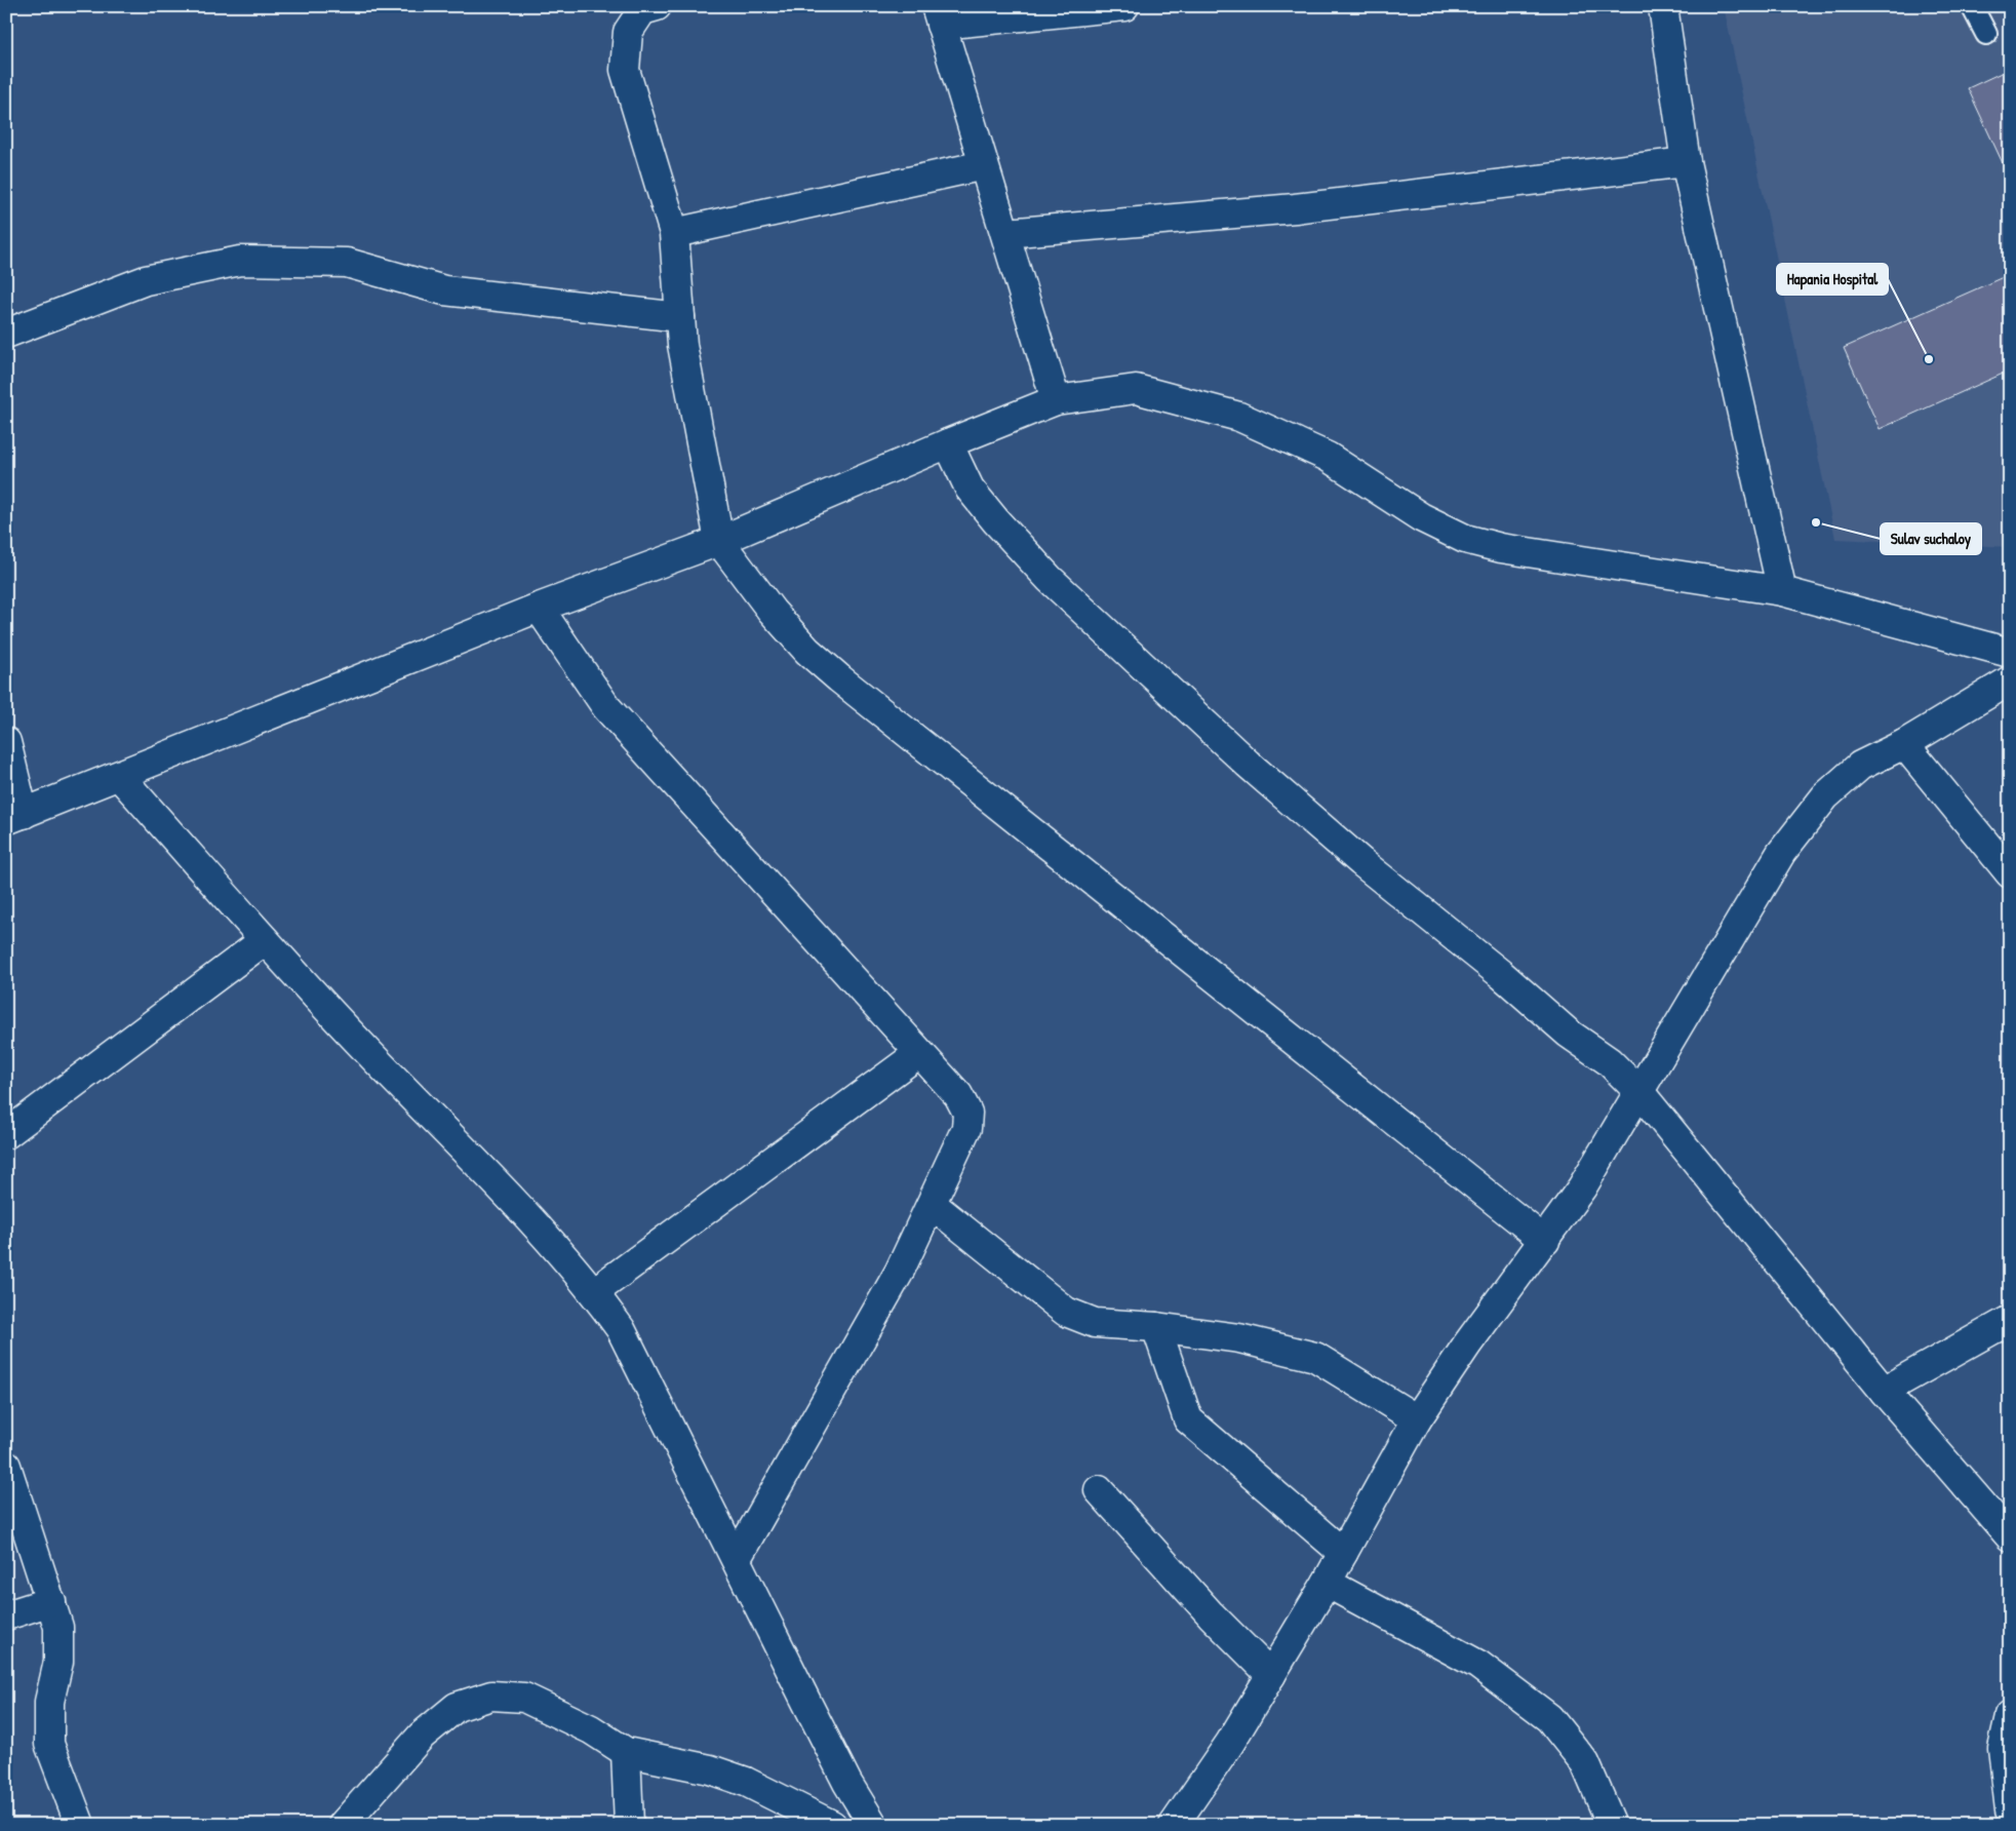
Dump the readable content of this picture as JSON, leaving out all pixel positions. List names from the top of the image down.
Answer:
{
  "places": ["Hapania Hospital", "Sulav suchaloy"]
}
